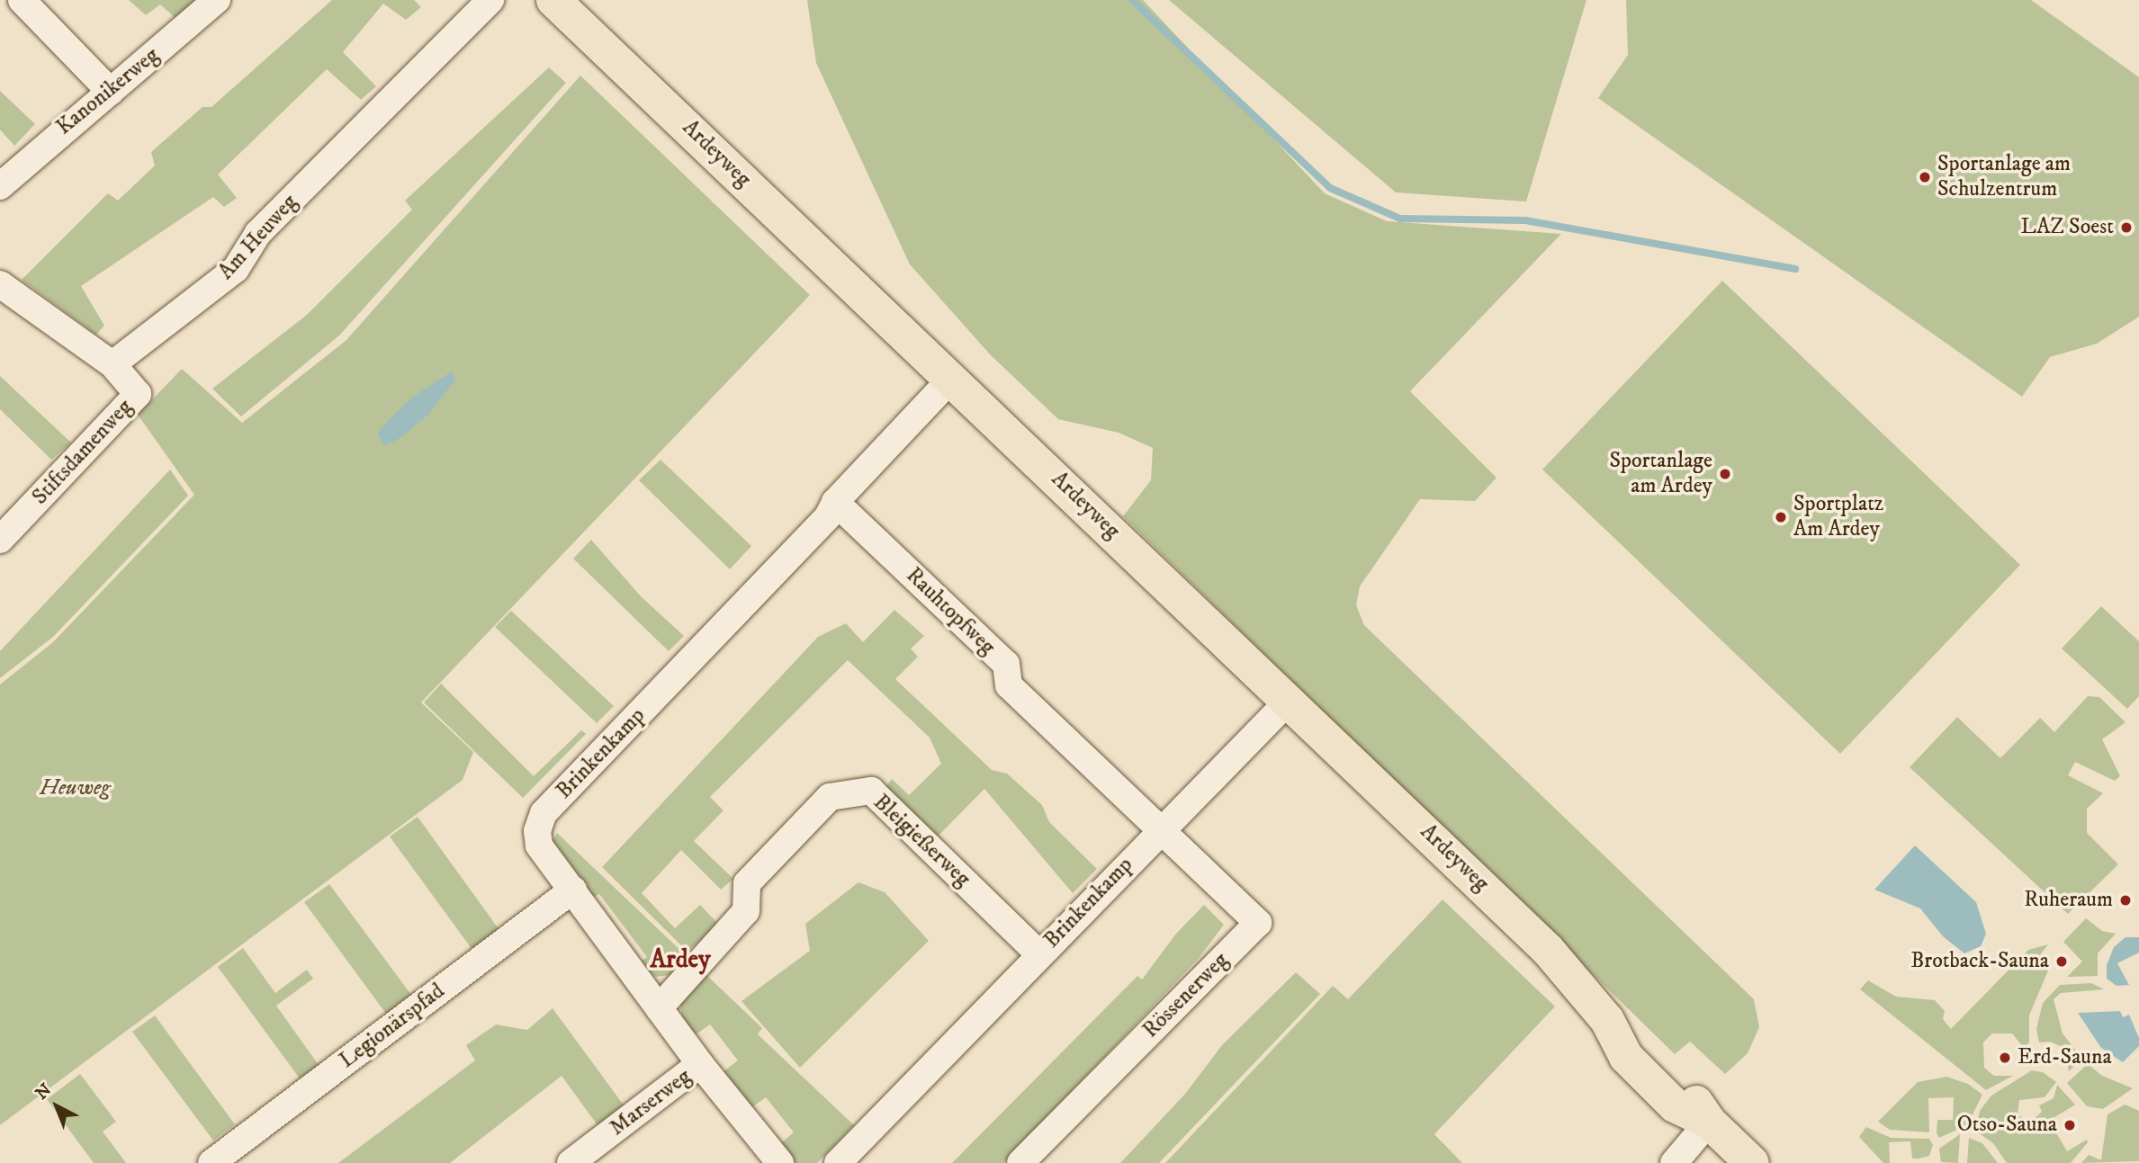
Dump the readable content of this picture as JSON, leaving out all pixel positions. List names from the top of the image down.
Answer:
{
  "streets": {
    "main road": ["Ardeyweg"],
    "street": [
      "Kanonikerweg",
      "Am Heuweg",
      "Stiftsdamenweg",
      "Rauhtopfweg",
      "Brinkenkamp",
      "Bleigießerweg",
      "Rössenerweg",
      "Legionärspfad",
      "Marserweg"
    ]
  },
  "crossings": [
    ["Ardeyweg", "Brinkenkamp"],
    ["Am Heuweg", "Stiftsdamenweg"],
    ["Rauhtopfweg", "Brinkenkamp"],
    ["Rauhtopfweg", "Rössenerweg"],
    ["Brinkenkamp", "Bleigießerweg"],
    ["Brinkenkamp", "Rössenerweg"],
    ["Brinkenkamp", "Legionärspfad"],
    ["Brinkenkamp", "Marserweg"]
  ],
  "districts": ["Ardey"],
  "parks": ["Heuweg"],
  "places": [
    "Sportanlage am Schulzentrum",
    "LAZ Soest",
    "Sportanlage am Ardey",
    "Sportplatz Am Ardey",
    "Ruheraum",
    "Brotback-Sauna",
    "Erd-Sauna",
    "Otso-Sauna"
  ],
  "north": "top left"
}
